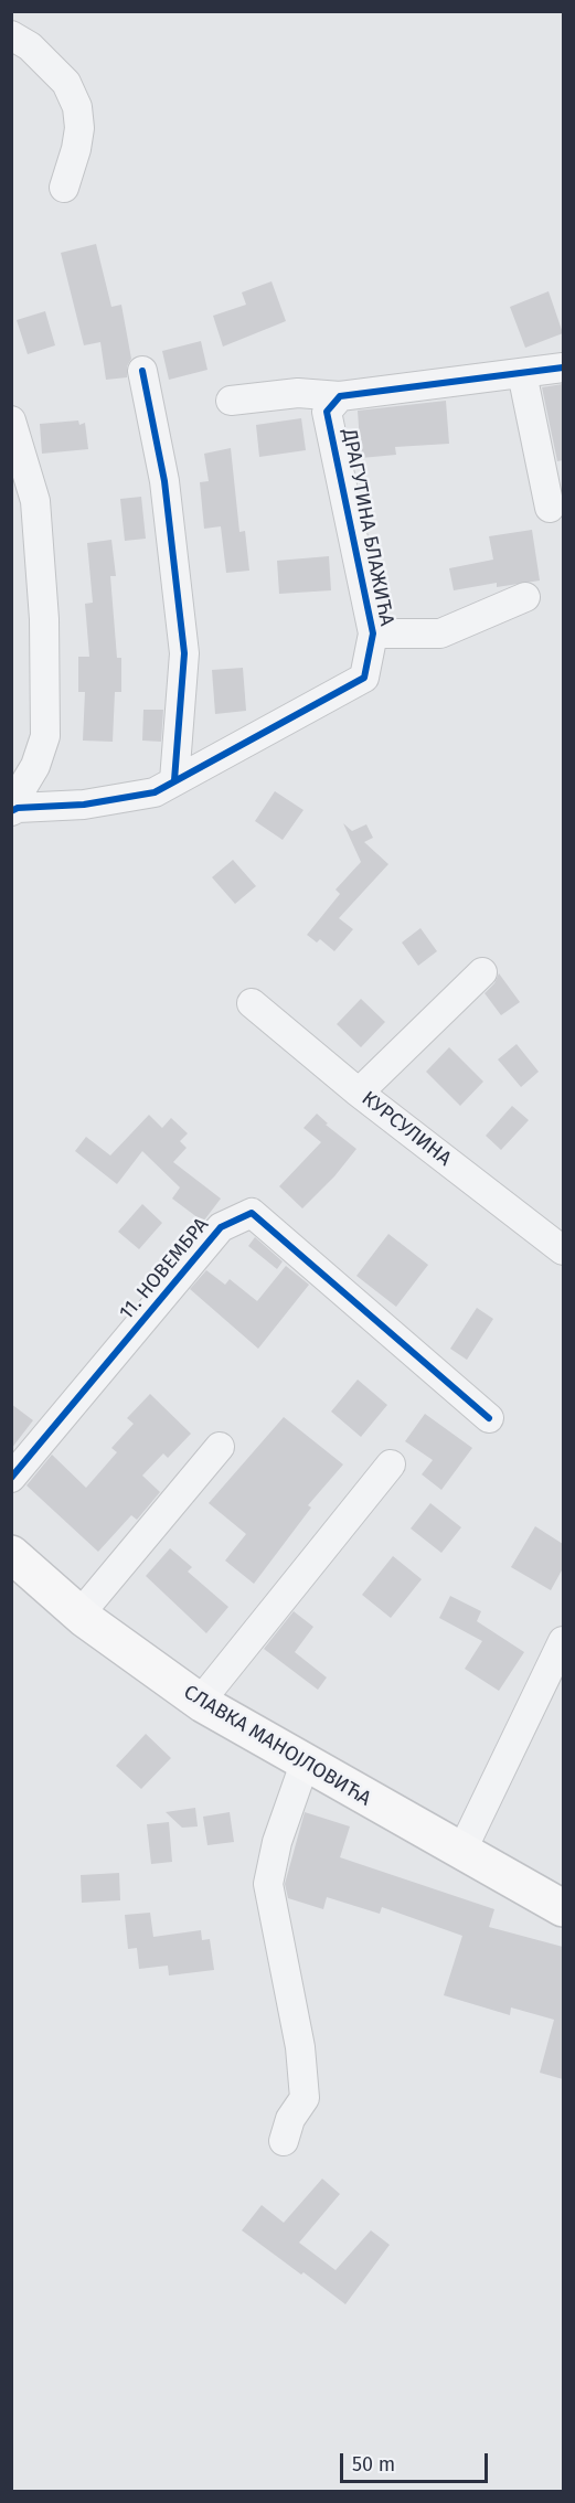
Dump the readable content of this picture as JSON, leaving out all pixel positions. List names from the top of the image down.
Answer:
{
  "streets": {
    "main road": ["СЛАВКА МАНОЈЛОВИЋА"],
    "street": ["ДРАГУТИНА БЛАЖИЋА", "КУРСУЛИНА", "11. НОВЕМБРА"]
  },
  "scale_bar": "50 m"
}
